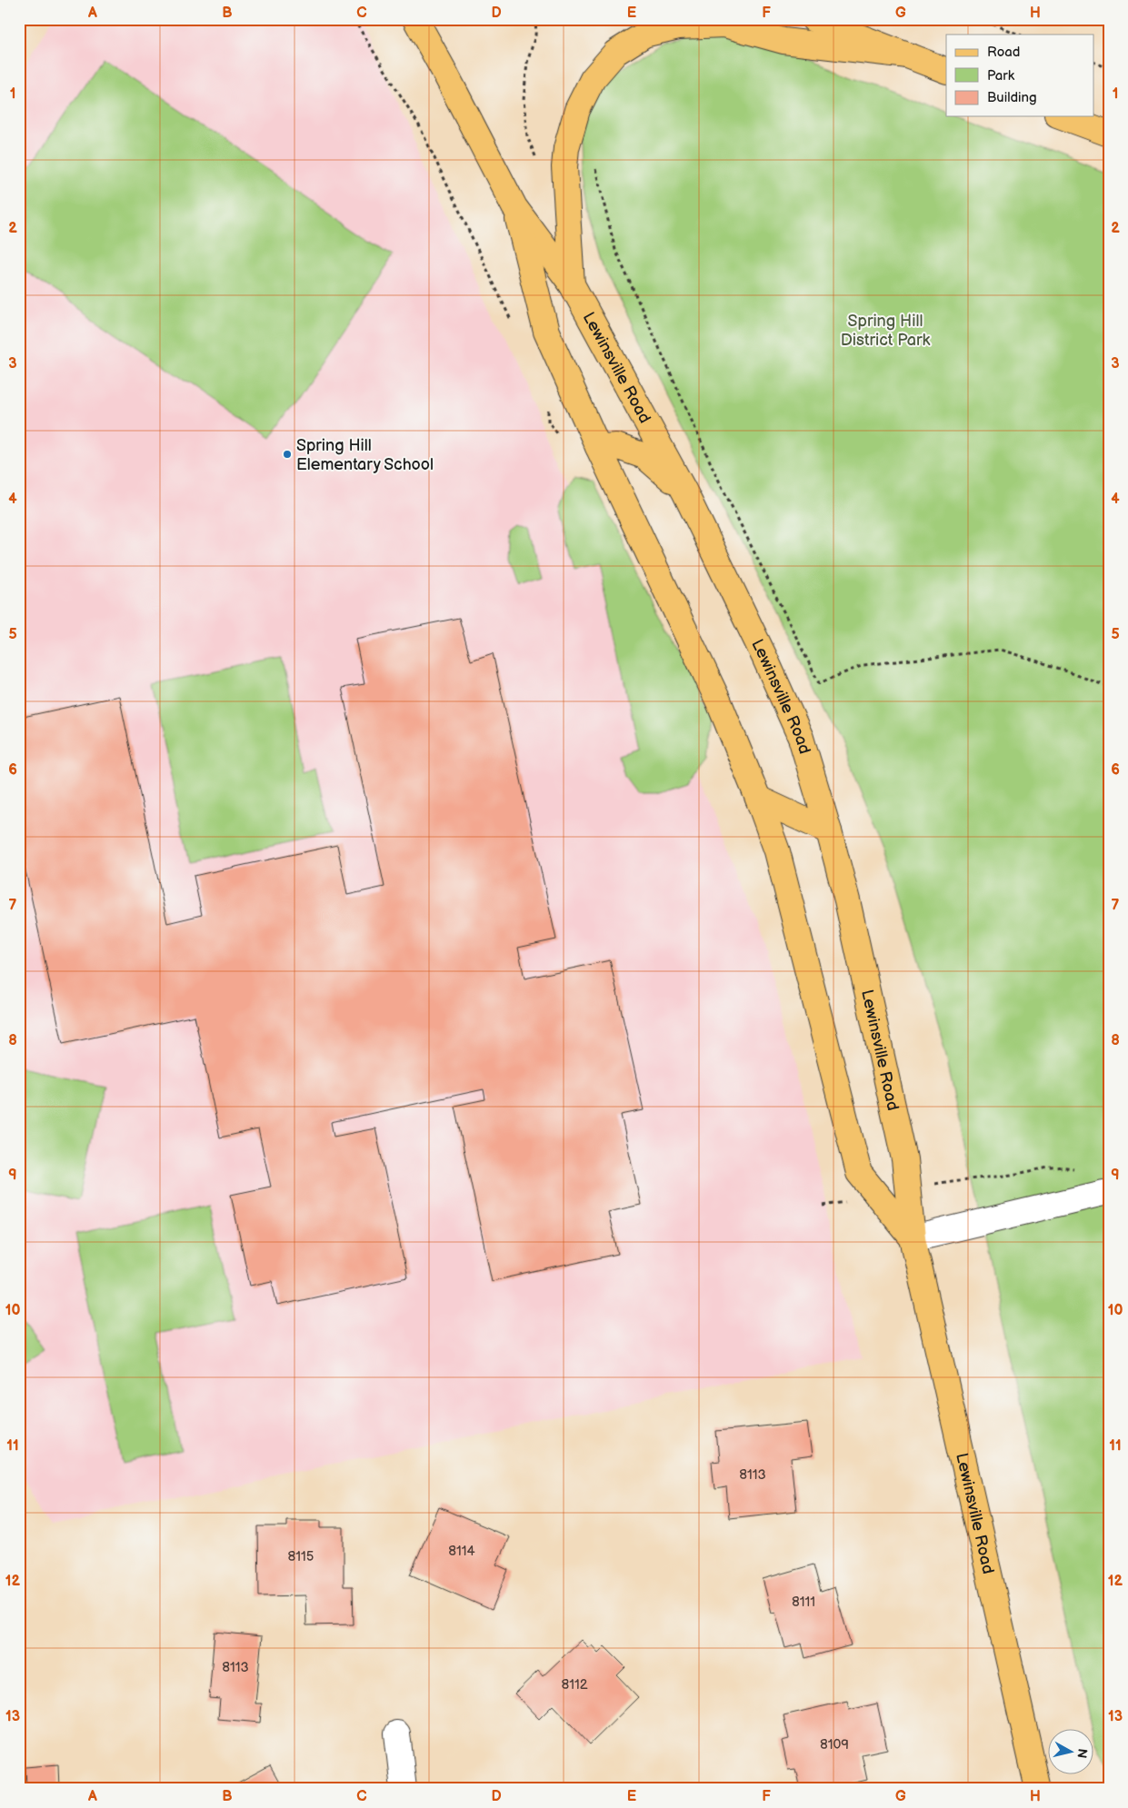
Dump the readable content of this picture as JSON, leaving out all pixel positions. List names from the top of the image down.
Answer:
{
  "streets": {
    "main road": ["Lewinsville Road"]
  },
  "parks": ["Spring Hill District Park"],
  "places": ["Spring Hill Elementary School"],
  "house_numbers": [
    "8113",
    "8114",
    "8115",
    "8111",
    "8113",
    "8112",
    "8109"
  ],
  "legend": ["Road", "Park", "Building"],
  "north": "right",
  "grid": {
    "columns": [
      "A",
      "B",
      "C",
      "D",
      "E",
      "F",
      "G",
      "H"
    ],
    "rows": [
      "1",
      "2",
      "3",
      "4",
      "5",
      "6",
      "7",
      "8",
      "9",
      "10",
      "11",
      "12",
      "13"
    ]
  }
}
